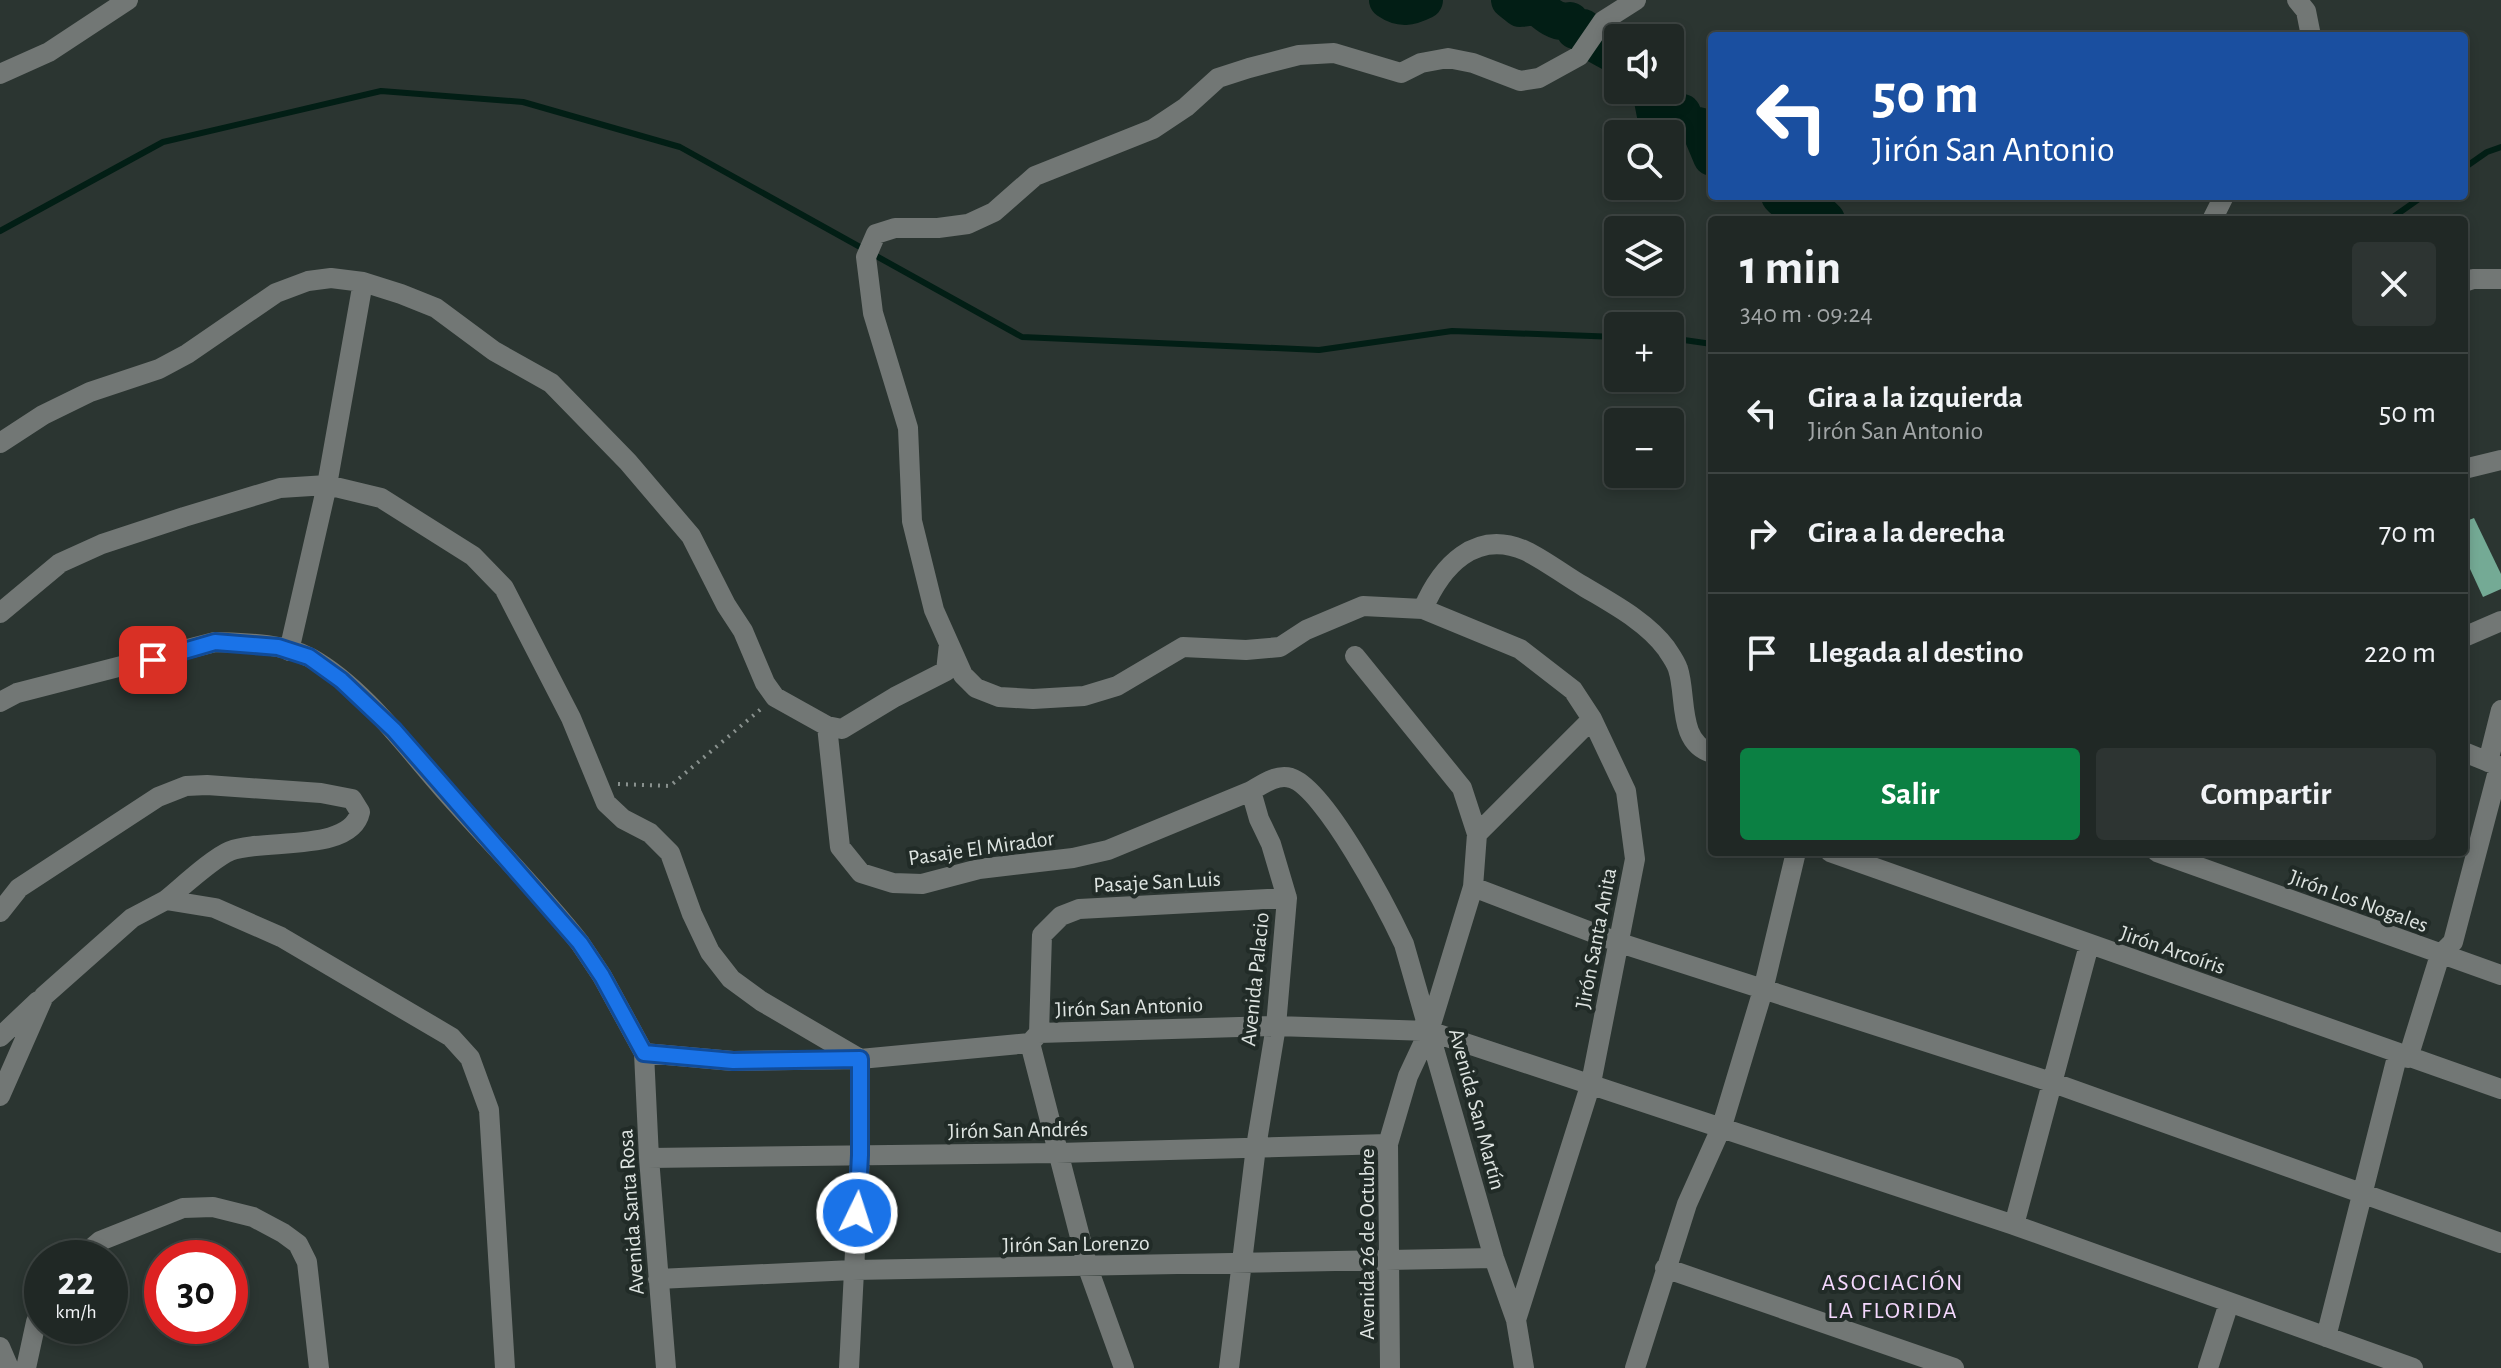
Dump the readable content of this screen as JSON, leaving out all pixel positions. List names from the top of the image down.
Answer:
{
  "streets": {
    "street": [
      "Pasaje El Mirador",
      "Pasaje San Luis",
      "Jirón Los Nogales",
      "Jirón Santa Anita",
      "Jirón Arcoíris",
      "Avenida Palacio",
      "Jirón San Antonio",
      "Avenida San Martín",
      "Jirón San Andrés",
      "Avenida Santa Rosa",
      "Jirón San Lorenzo",
      "Avenida 26 de Octubre"
    ]
  },
  "crossings": [
    ["Pasaje El Mirador", "Avenida Palacio"],
    ["Pasaje San Luis", "Avenida Palacio"],
    ["Pasaje San Luis", "Jirón San Antonio"],
    ["Pasaje San Luis", "Jirón San Andrés"],
    ["Pasaje San Luis", "Jirón San Lorenzo"],
    ["Jirón Santa Anita", "Jirón San Antonio"],
    ["Jirón Santa Anita", "Avenida San Martín"],
    ["Avenida Palacio", "Jirón San Antonio"],
    ["Avenida Palacio", "Jirón San Andrés"],
    ["Avenida Palacio", "Jirón San Lorenzo"],
    ["Jirón San Antonio", "Avenida San Martín"],
    ["Jirón San Antonio", "Avenida Santa Rosa"],
    ["Jirón San Antonio", "Avenida 26 de Octubre"],
    ["Avenida San Martín", "Jirón San Lorenzo"],
    ["Avenida San Martín", "Avenida 26 de Octubre"],
    ["Jirón San Andrés", "Avenida Santa Rosa"],
    ["Jirón San Andrés", "Avenida 26 de Octubre"],
    ["Avenida Santa Rosa", "Jirón San Lorenzo"],
    ["Jirón San Lorenzo", "Avenida 26 de Octubre"]
  ],
  "districts": ["ASOCIACIÓN LA FLORIDA"],
  "page": {
    "map_buttons": ["+", "−"],
    "turn": ["50 m", "Jirón San Antonio"],
    "heading": ["1 min", "340 m · 09:24"],
    "list": [
      {
        "name": "Gira a la izquierda",
        "note": "Jirón San Antonio",
        "value": "50 m"
      },
      {
        "name": "Gira a la derecha",
        "value": "70 m"
      },
      {
        "name": "Llegada al destino",
        "value": "220 m"
      }
    ],
    "buttons": ["Salir", "Compartir"],
    "speed": "22 km/h",
    "limit": "30"
  }
}
